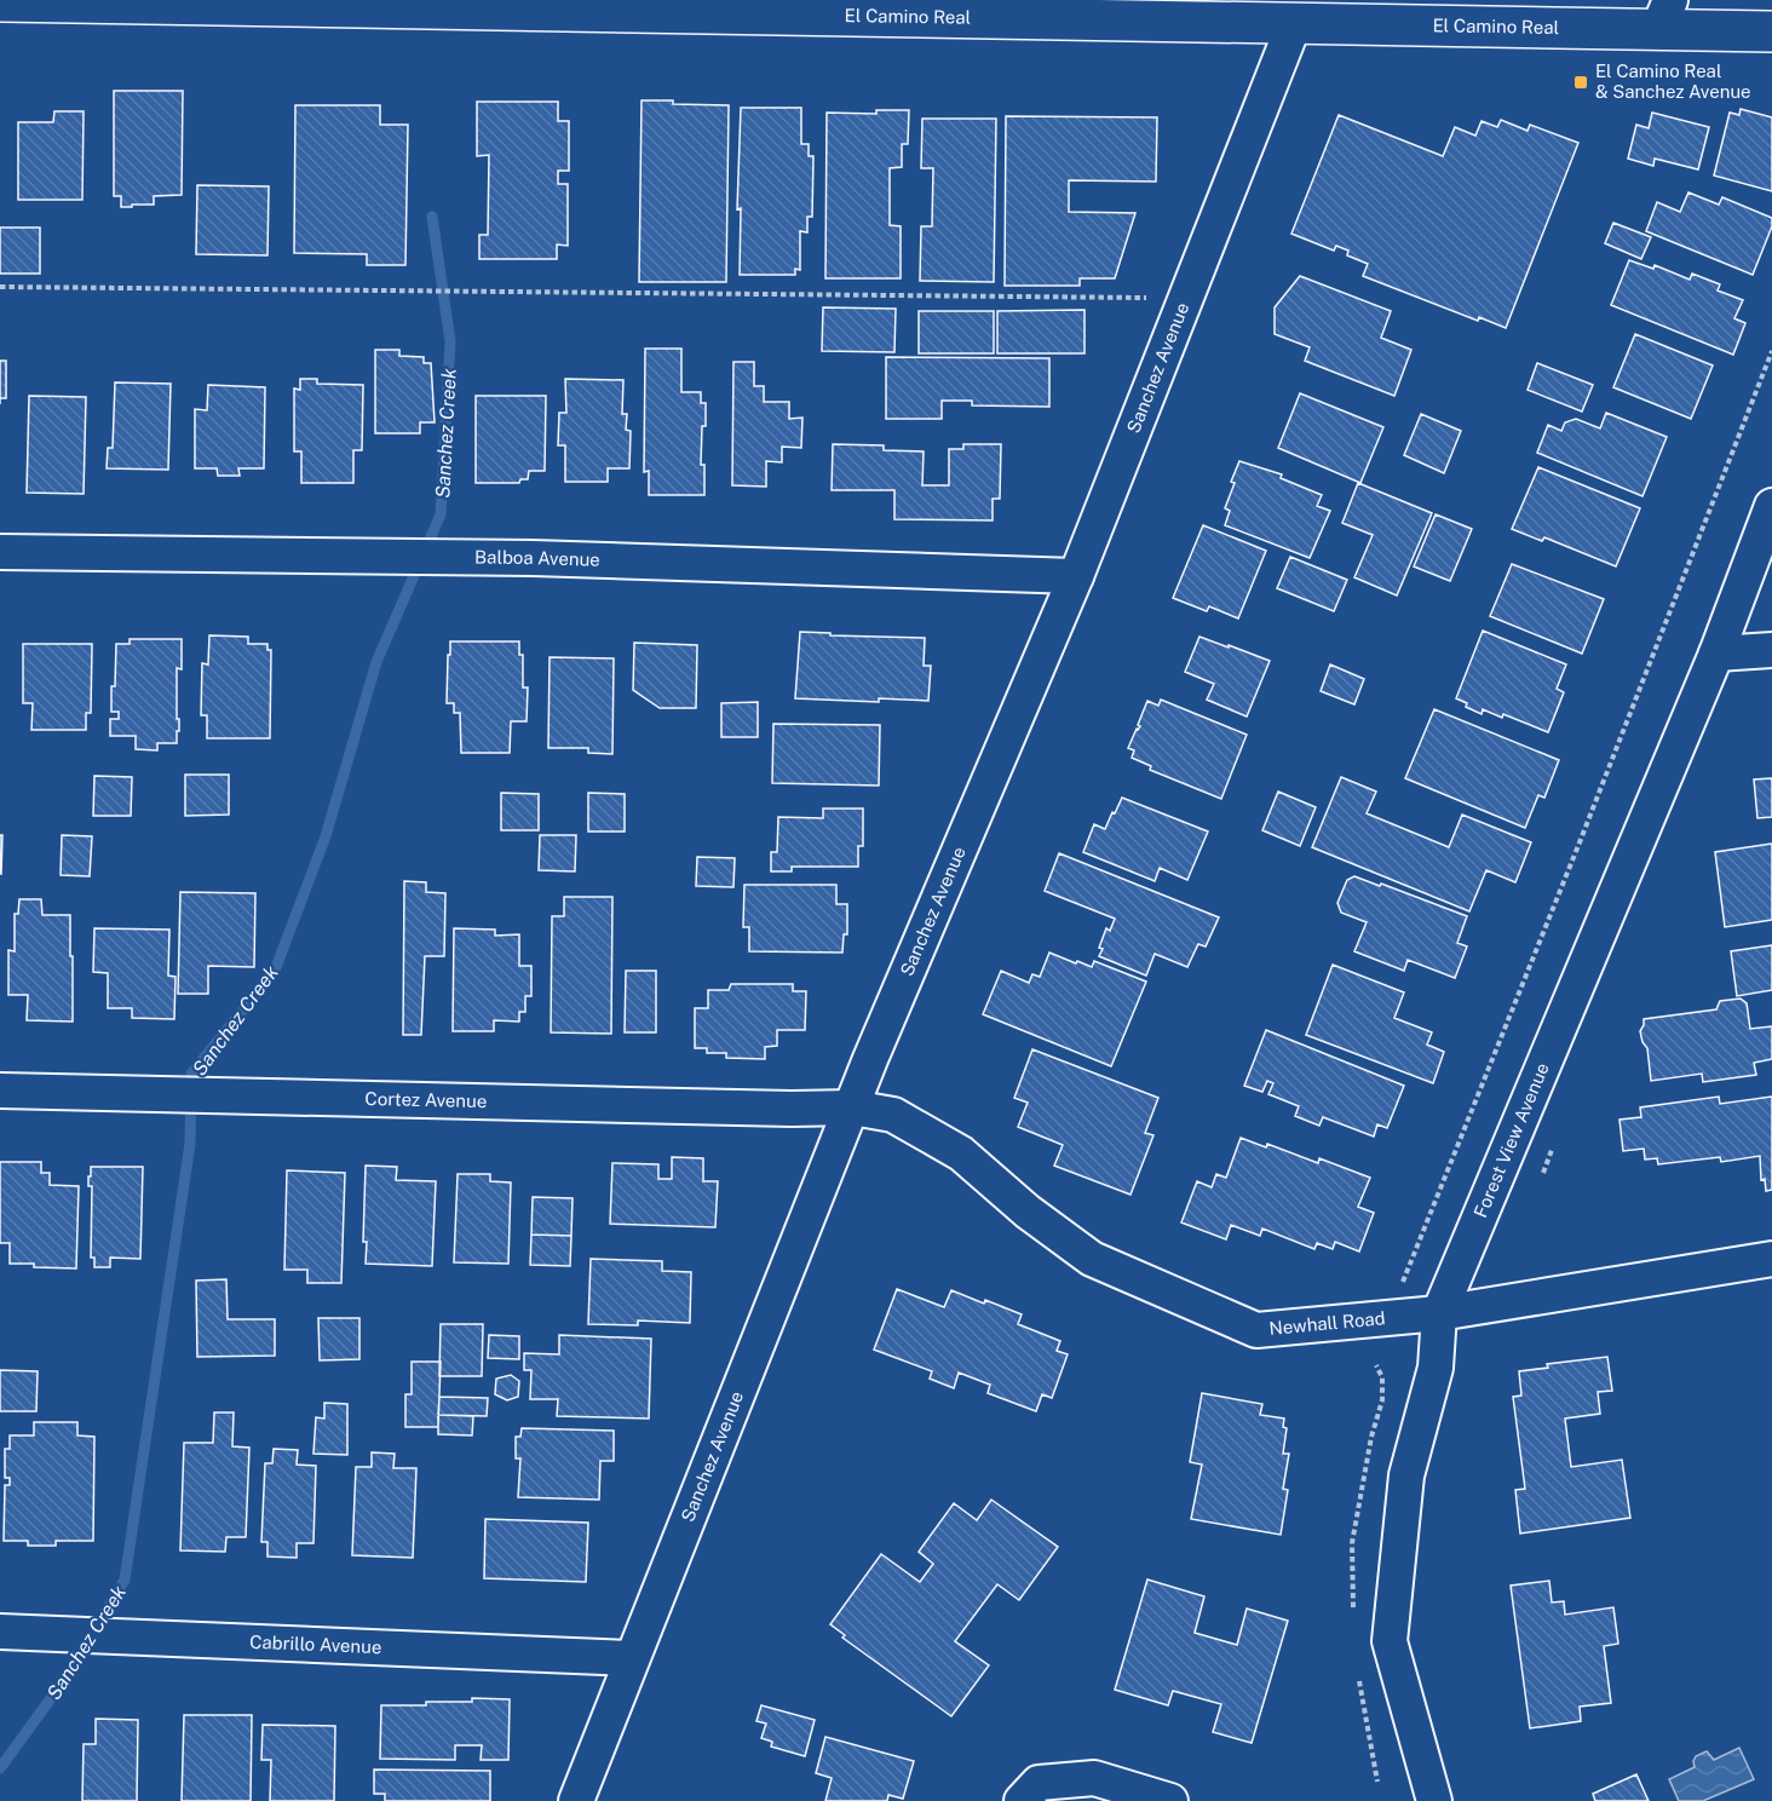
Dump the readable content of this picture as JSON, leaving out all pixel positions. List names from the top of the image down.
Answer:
{
  "streets": {
    "main road": ["El Camino Real"],
    "street": [
      "Sanchez Avenue",
      "Balboa Avenue",
      "Cortez Avenue",
      "Forest View Avenue",
      "Newhall Road",
      "Cabrillo Avenue"
    ]
  },
  "crossings": [
    ["El Camino Real", "Sanchez Avenue"],
    ["Sanchez Avenue", "Balboa Avenue"],
    ["Sanchez Avenue", "Cortez Avenue"],
    ["Sanchez Avenue", "Newhall Road"],
    ["Sanchez Avenue", "Cabrillo Avenue"],
    ["Cortez Avenue", "Newhall Road"],
    ["Forest View Avenue", "Newhall Road"]
  ],
  "water": ["Sanchez Creek"],
  "places": {
    "transit": ["El Camino Real & Sanchez Avenue"]
  }
}
